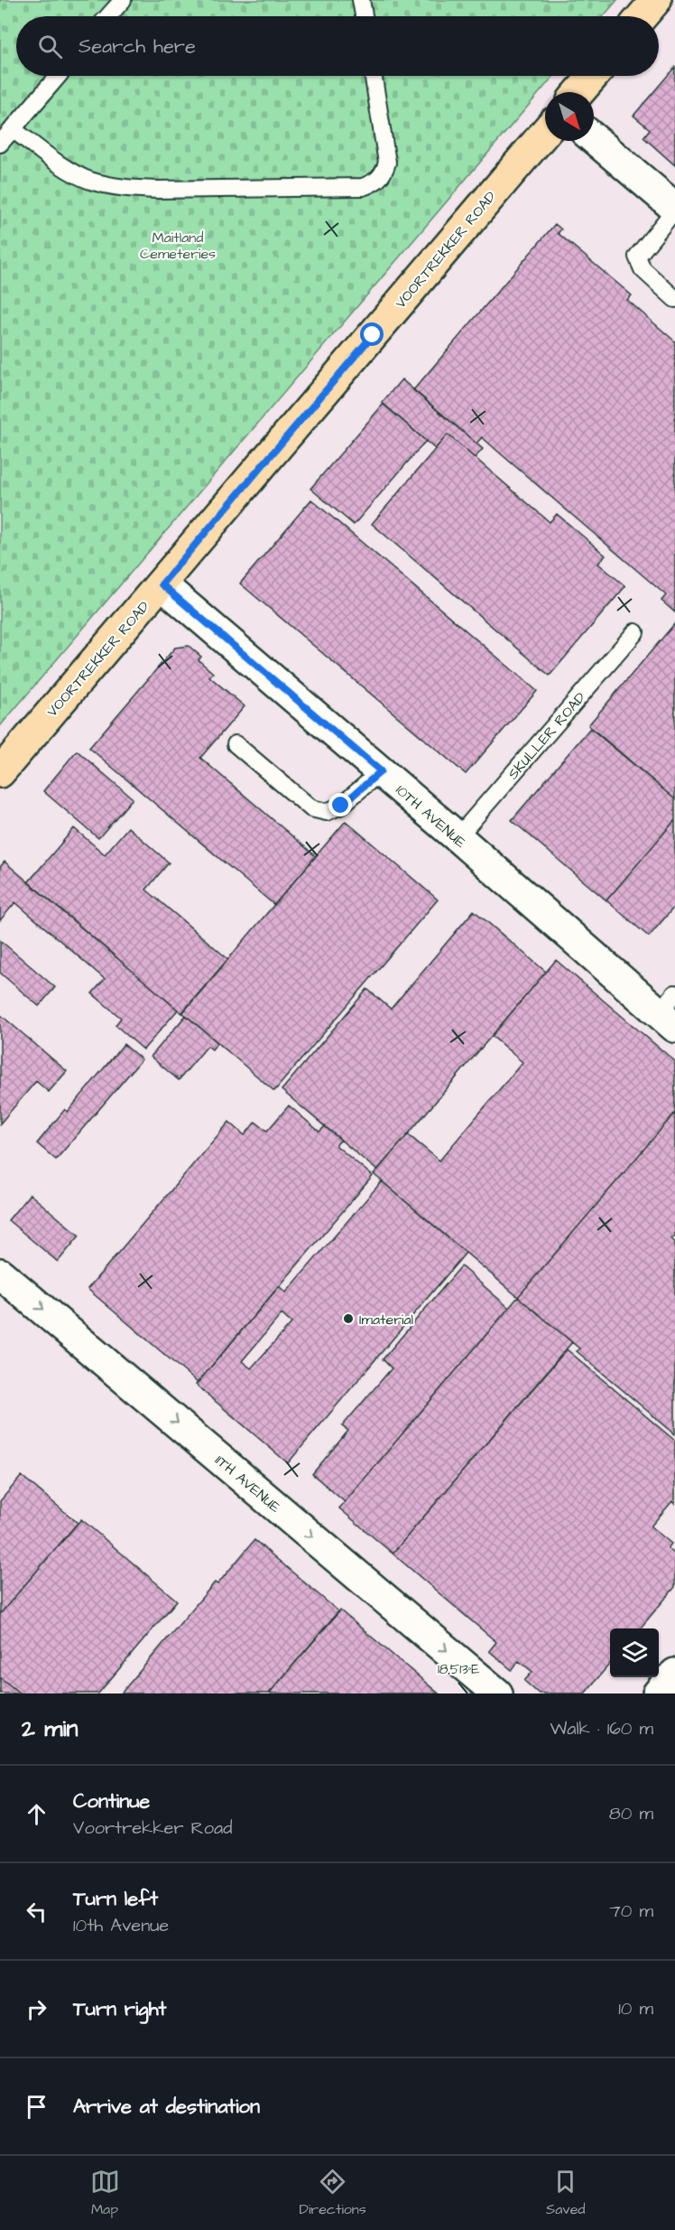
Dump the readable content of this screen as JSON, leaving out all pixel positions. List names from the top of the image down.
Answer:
{
  "streets": {
    "main road": ["VOORTREKKER ROAD"],
    "street": ["10TH AVENUE", "11TH AVENUE"],
    "lane": ["SKULLER ROAD"]
  },
  "crossings": [
    ["VOORTREKKER ROAD", "10TH AVENUE"],
    ["SKULLER ROAD", "10TH AVENUE"]
  ],
  "one_way": ["11TH AVENUE"],
  "parks": ["Maitland Cemeteries"],
  "places": ["Imaterial"],
  "north": "bottom right",
  "page": {
    "search": "Search here",
    "heading": ["2 min", "Walk · 160 m"],
    "list": [
      ["Continue", "Voortrekker Road", "80 m"],
      ["Turn left", "10th Avenue", "70 m"],
      ["Turn right", "10 m"],
      "Arrive at destination"
    ],
    "nav": ["Map", "Directions", "Saved"]
  },
  "coordinates": ["18.513°E"]
}
